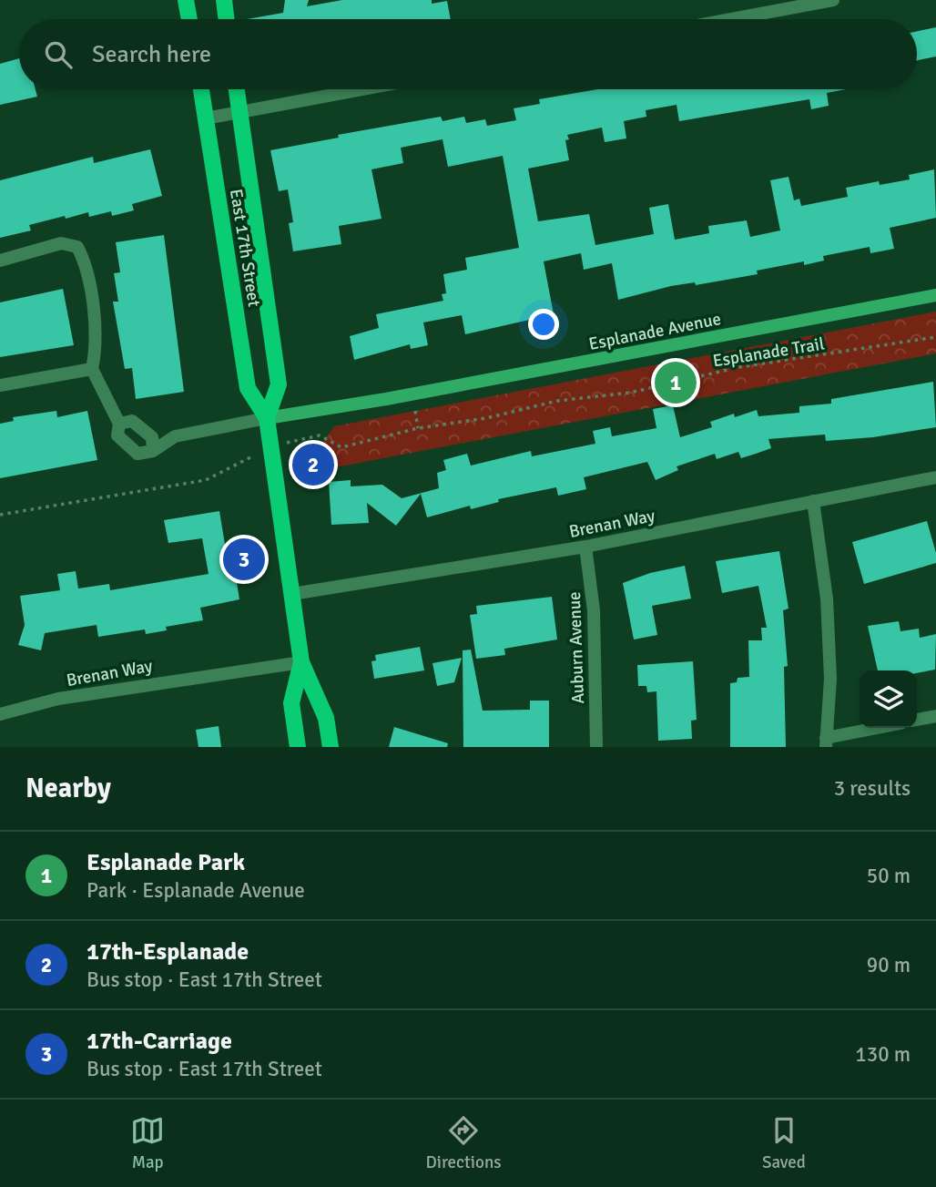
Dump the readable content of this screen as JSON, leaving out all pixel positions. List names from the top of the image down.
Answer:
{
  "streets": {
    "main road": ["East 17th Street"],
    "street": ["Esplanade Avenue", "Brenan Way", "Auburn Avenue"],
    "path": ["Esplanade Trail"]
  },
  "crossings": [
    ["East 17th Street", "Esplanade Avenue"],
    ["East 17th Street", "Esplanade Trail"],
    ["East 17th Street", "Brenan Way"],
    ["Brenan Way", "Auburn Avenue"]
  ],
  "page": {
    "search": "Search here",
    "pins": ["1", "2", "3"],
    "heading": ["Nearby", "3 results"],
    "list": [
      {
        "mark": "1",
        "name": "Esplanade Park",
        "note": "Park · Esplanade Avenue",
        "value": "50 m"
      },
      {
        "mark": "2",
        "name": "17th-Esplanade",
        "note": "Bus stop · East 17th Street",
        "value": "90 m"
      },
      {
        "mark": "3",
        "name": "17th-Carriage",
        "note": "Bus stop · East 17th Street",
        "value": "130 m"
      }
    ],
    "nav": ["Map", "Directions", "Saved"]
  }
}
